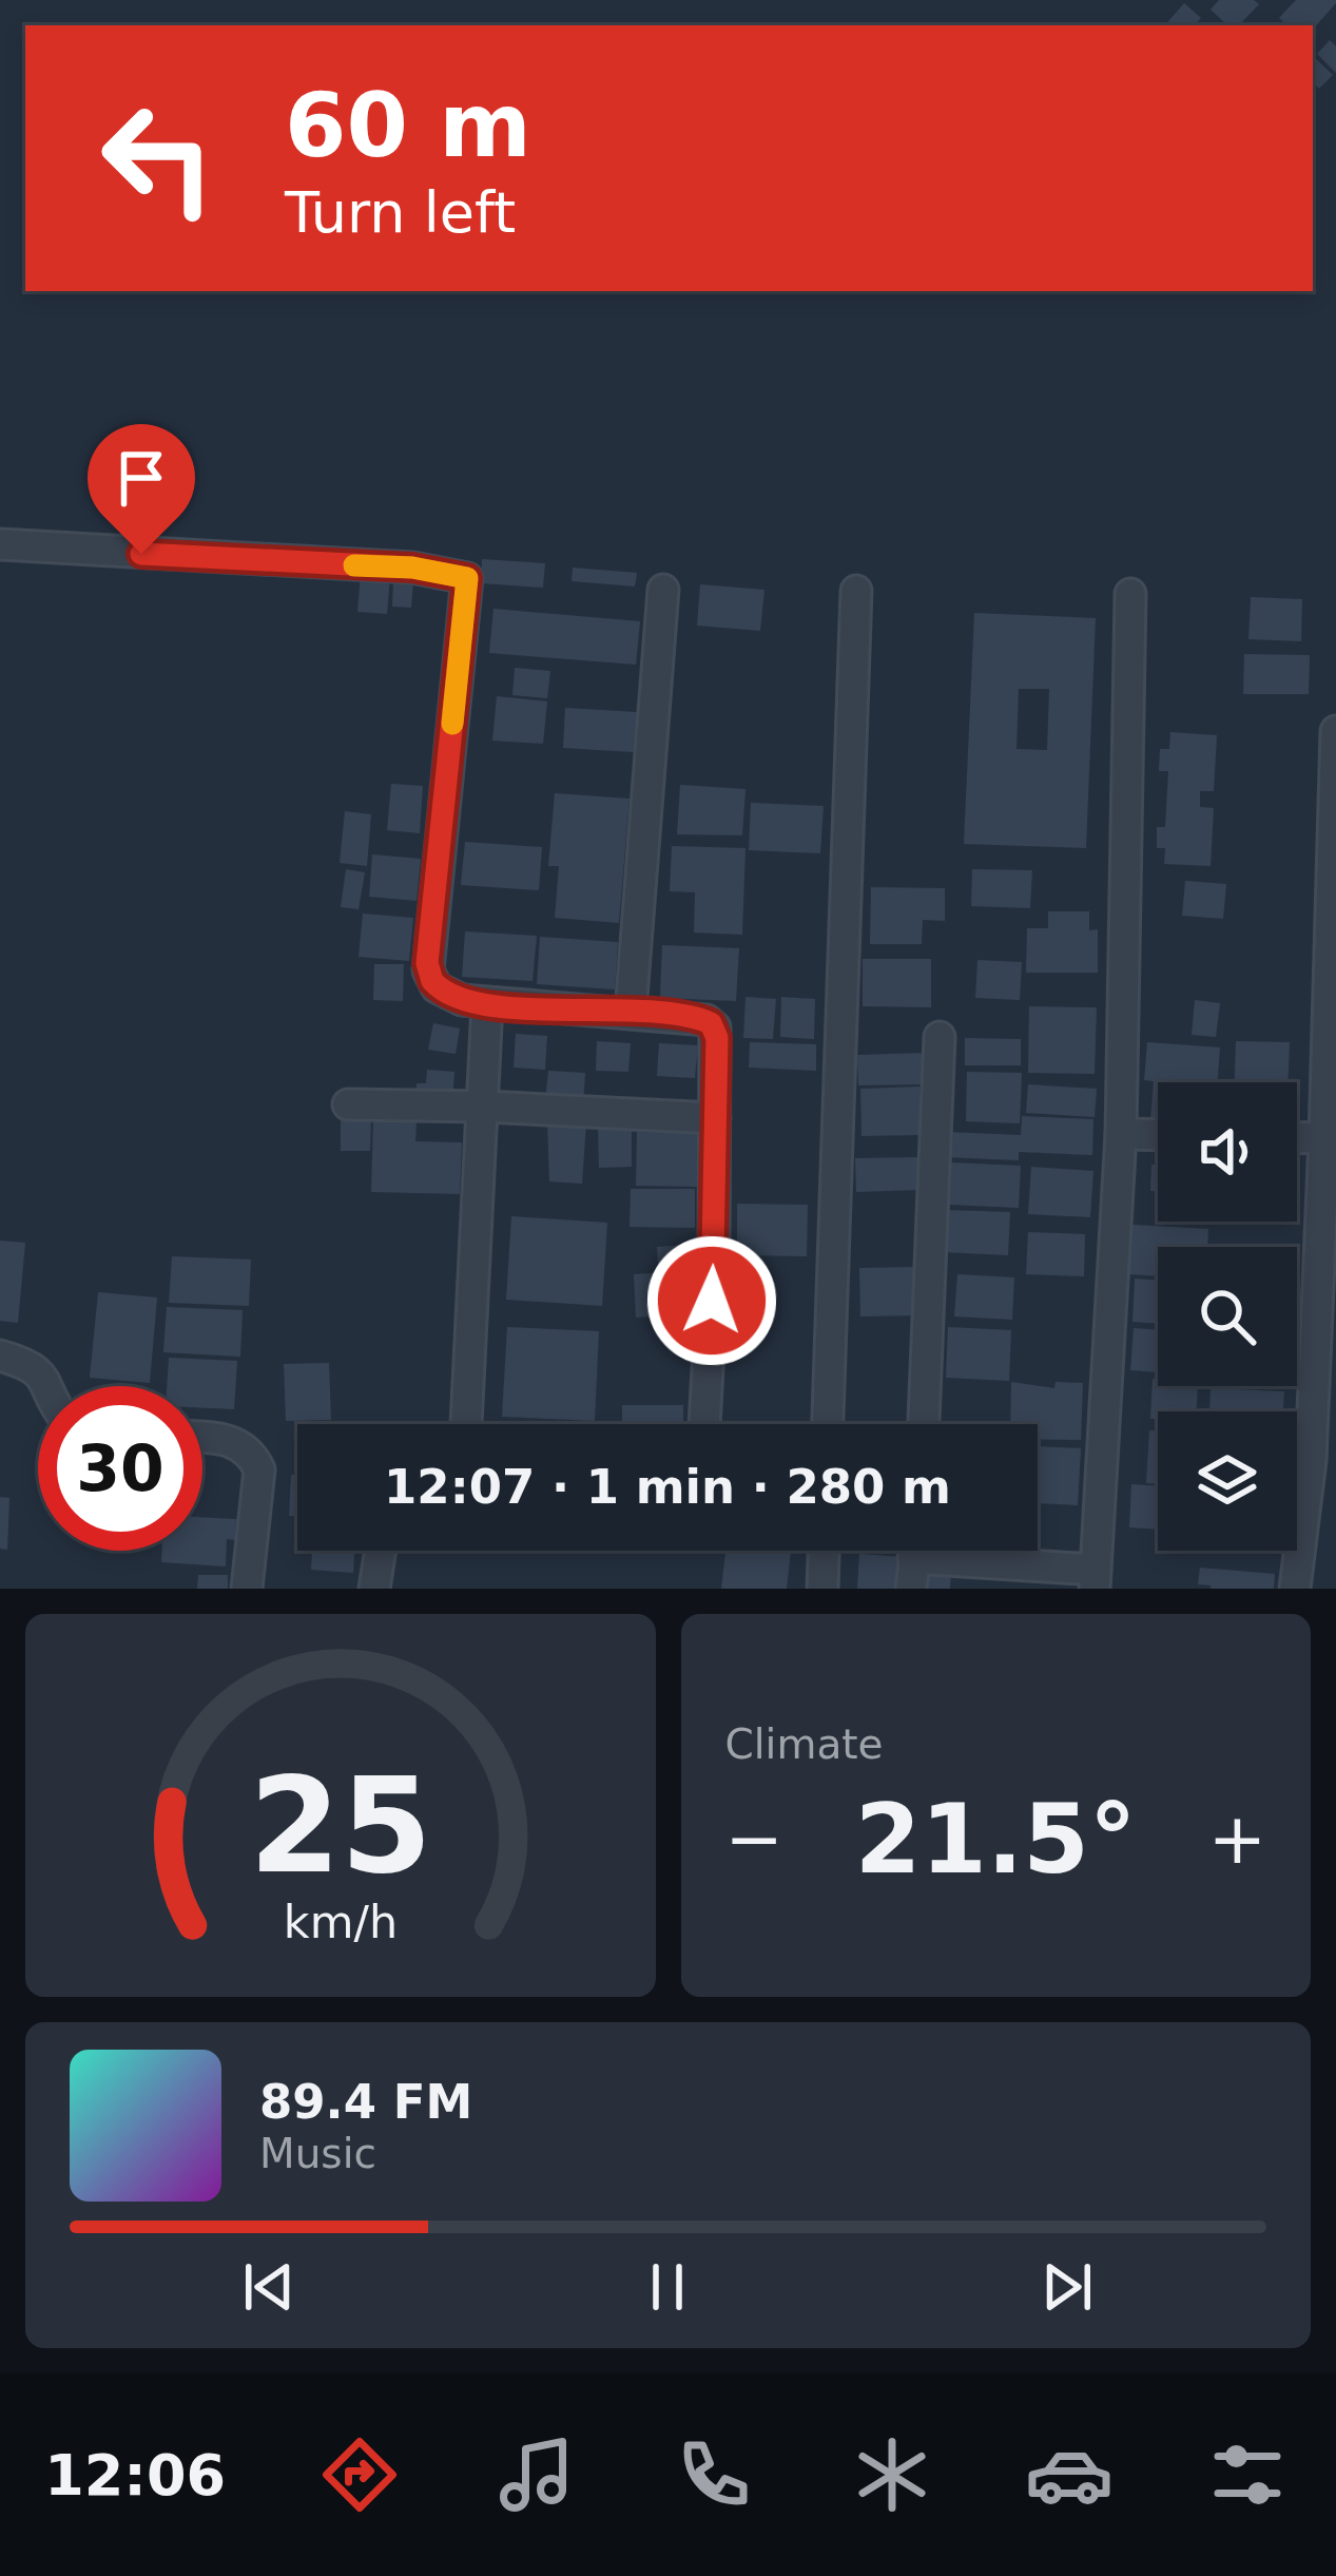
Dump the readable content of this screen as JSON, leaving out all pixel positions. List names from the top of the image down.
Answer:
{
  "page": {
    "turn": ["60 m", "Turn left"],
    "limit": "30",
    "trip": "12:07 · 1 min · 280 m",
    "tile": "Climate",
    "heat": ["−", "21.5°", "+"],
    "song": ["89.4 FM", "Music"],
    "tabs": "12:06",
    "gauge": ["25", "km/h"]
  }
}
